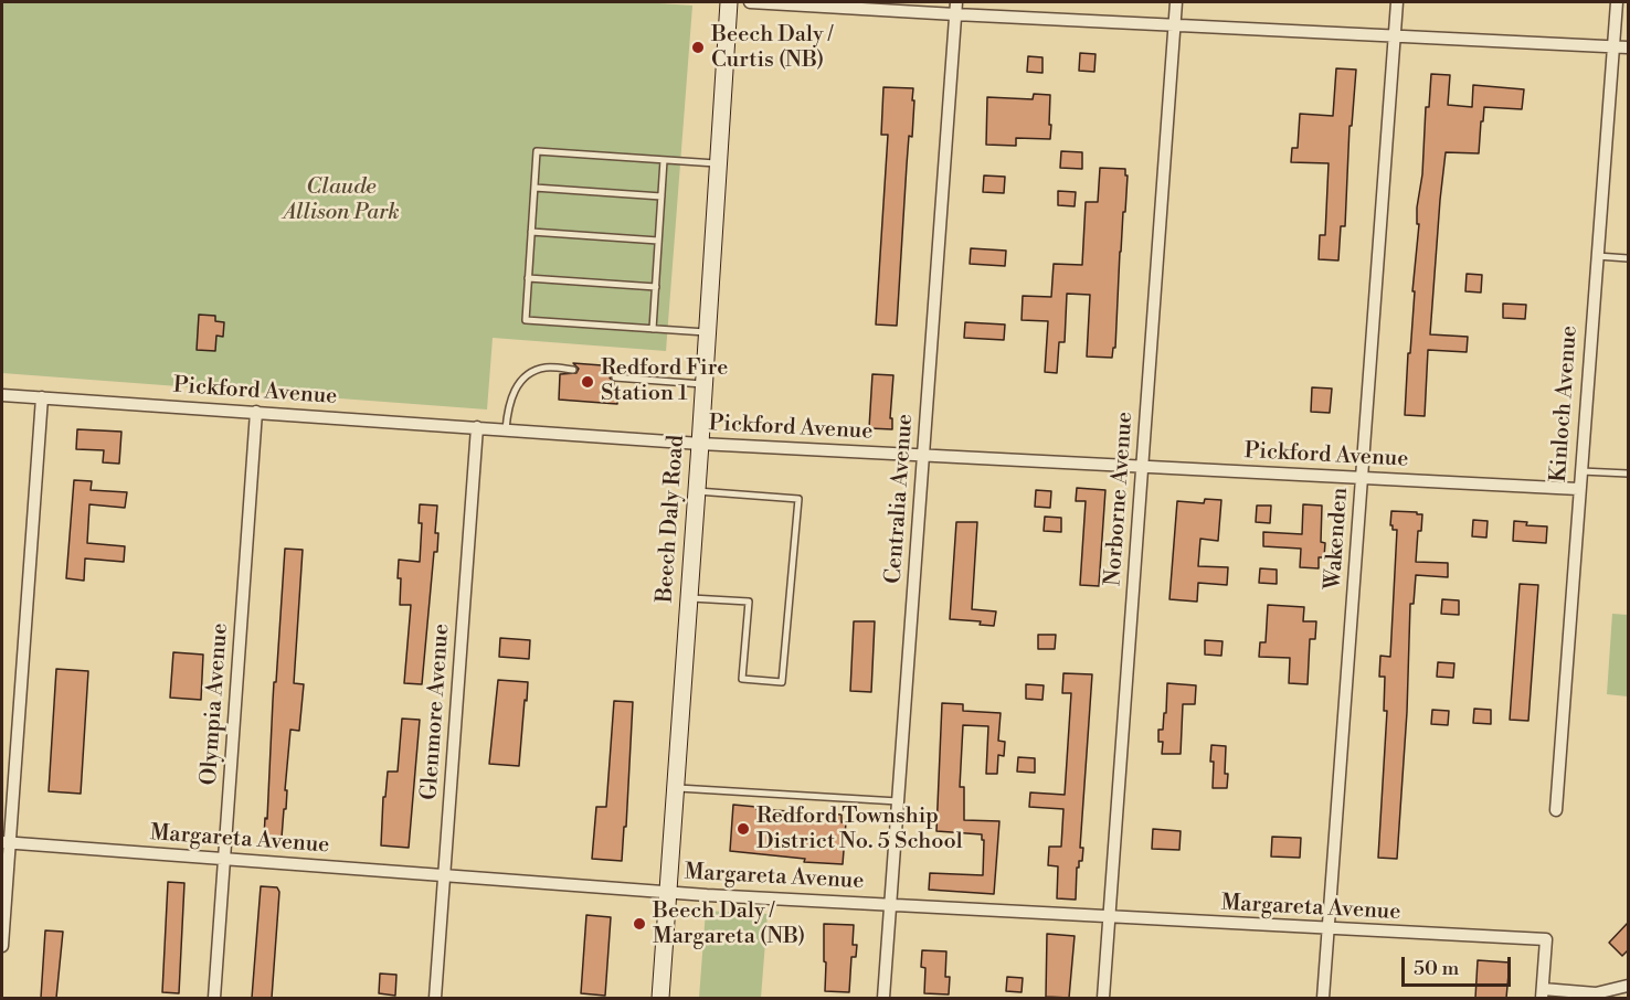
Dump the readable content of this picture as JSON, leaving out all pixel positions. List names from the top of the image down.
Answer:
{
  "streets": {
    "main road": ["Beech Daly Road"],
    "street": [
      "Pickford Avenue",
      "Kinloch Avenue",
      "Centralia Avenue",
      "Norborne Avenue",
      "Wakenden",
      "Olympia Avenue",
      "Glenmore Avenue",
      "Margareta Avenue"
    ]
  },
  "crossings": [
    ["Pickford Avenue", "Kinloch Avenue"],
    ["Pickford Avenue", "Centralia Avenue"],
    ["Pickford Avenue", "Norborne Avenue"],
    ["Pickford Avenue", "Beech Daly Road"],
    ["Pickford Avenue", "Wakenden"],
    ["Pickford Avenue", "Olympia Avenue"],
    ["Pickford Avenue", "Glenmore Avenue"],
    ["Centralia Avenue", "Margareta Avenue"],
    ["Norborne Avenue", "Margareta Avenue"],
    ["Beech Daly Road", "Margareta Avenue"],
    ["Wakenden", "Margareta Avenue"],
    ["Olympia Avenue", "Margareta Avenue"],
    ["Glenmore Avenue", "Margareta Avenue"]
  ],
  "parks": ["Claude Allison Park"],
  "places": [
    "Beech Daly / Curtis (NB)",
    "Redford Fire Station 1",
    "Redford Township District No. 5 School",
    "Beech Daly / Margareta (NB)"
  ],
  "scale_bar": "50 m"
}
